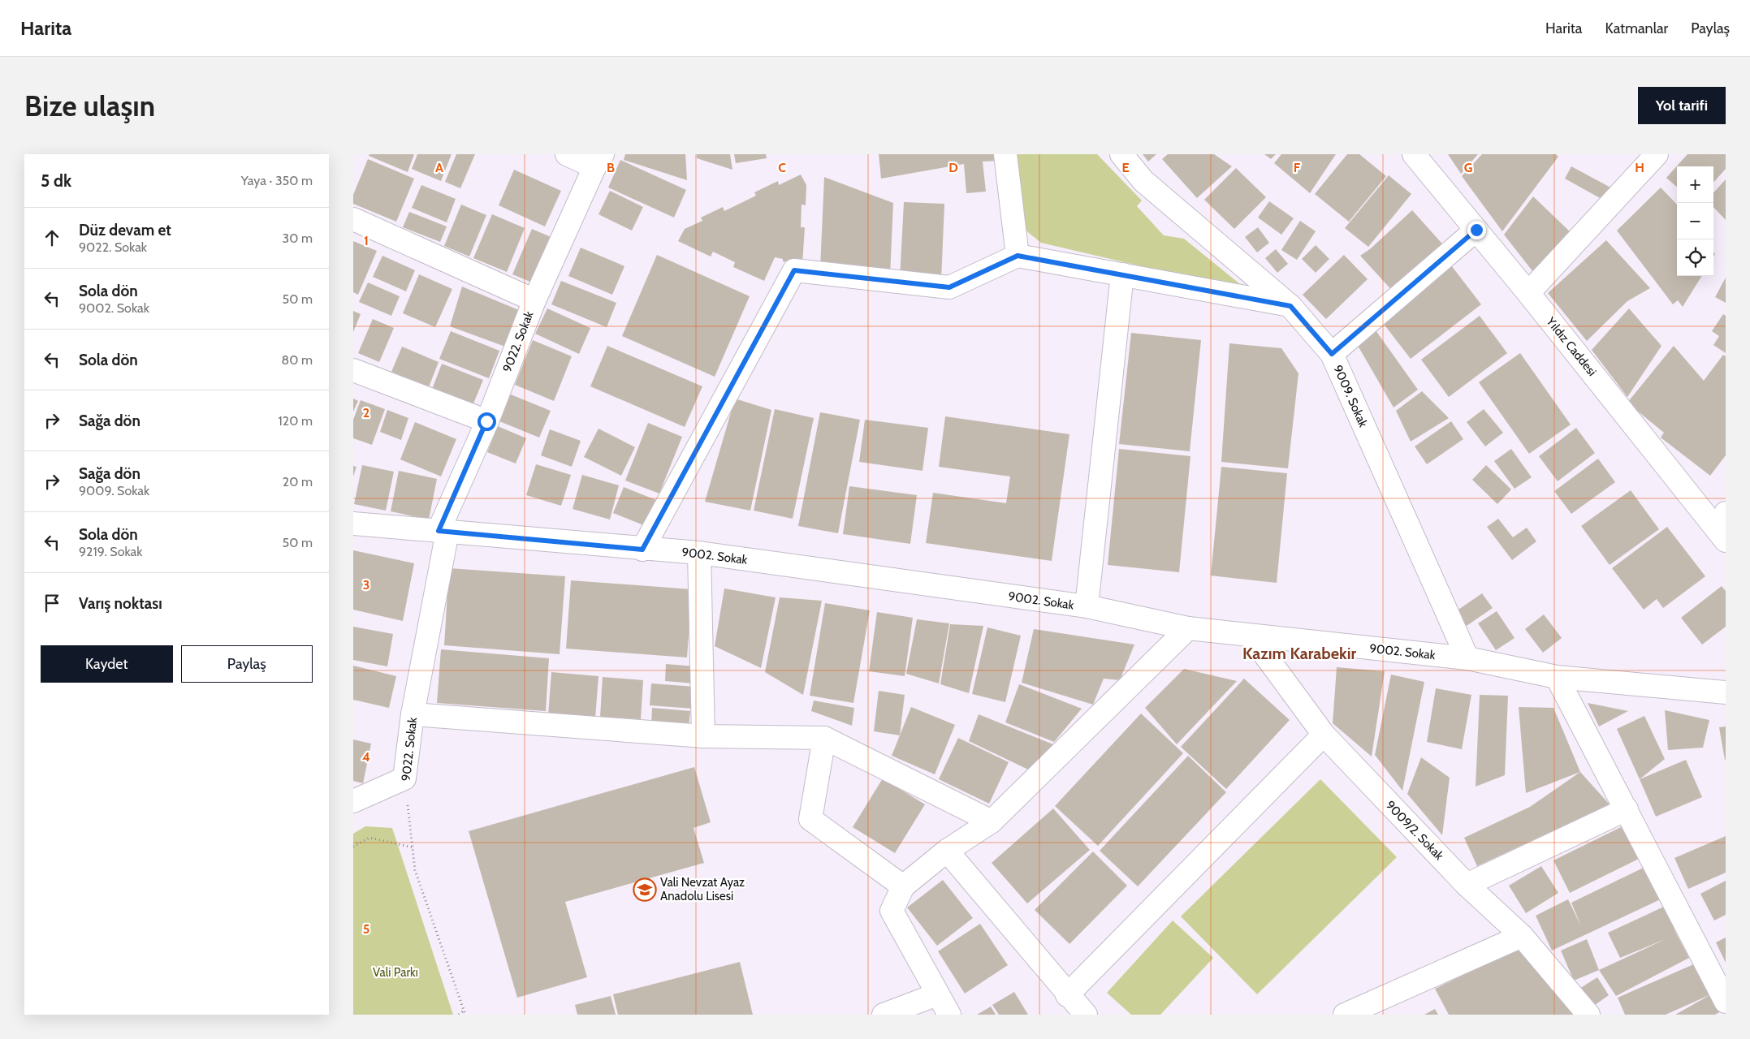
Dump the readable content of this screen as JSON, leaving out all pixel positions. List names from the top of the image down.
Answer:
{
  "streets": {
    "street": [
      "9022. Sokak",
      "Yıldız Caddesi",
      "9009. Sokak",
      "9002. Sokak",
      "9009/2. Sokak"
    ]
  },
  "crossings": [
    ["9022. Sokak", "9002. Sokak"],
    ["9009. Sokak", "9002. Sokak"],
    ["9002. Sokak", "9009/2. Sokak"]
  ],
  "districts": ["Kazım Karabekir"],
  "parks": ["Vali Parkı"],
  "places": {
    "school or university": ["Vali Nevzat Ayaz Anadolu Lisesi"]
  },
  "page": {
    "header": "Harita",
    "nav": ["Harita", "Katmanlar", "Paylaş"],
    "buttons": [
      "Yol tarifi",
      ["Kaydet", "Paylaş"]
    ],
    "title": "Bize ulaşın",
    "heading": ["5 dk", "Yaya · 350 m"],
    "map_buttons": ["+", "−"],
    "list": [
      ["Düz devam et", "9022. Sokak", "30 m"],
      ["Sola dön", "9002. Sokak", "50 m"],
      ["Sola dön", "80 m"],
      ["Sağa dön", "120 m"],
      ["Sağa dön", "9009. Sokak", "20 m"],
      ["Sola dön", "9219. Sokak", "50 m"],
      "Varış noktası"
    ]
  },
  "grid": {
    "columns": [
      "A",
      "B",
      "C",
      "D",
      "E",
      "F",
      "G",
      "H"
    ],
    "rows": [
      "1",
      "2",
      "3",
      "4",
      "5"
    ]
  }
}
